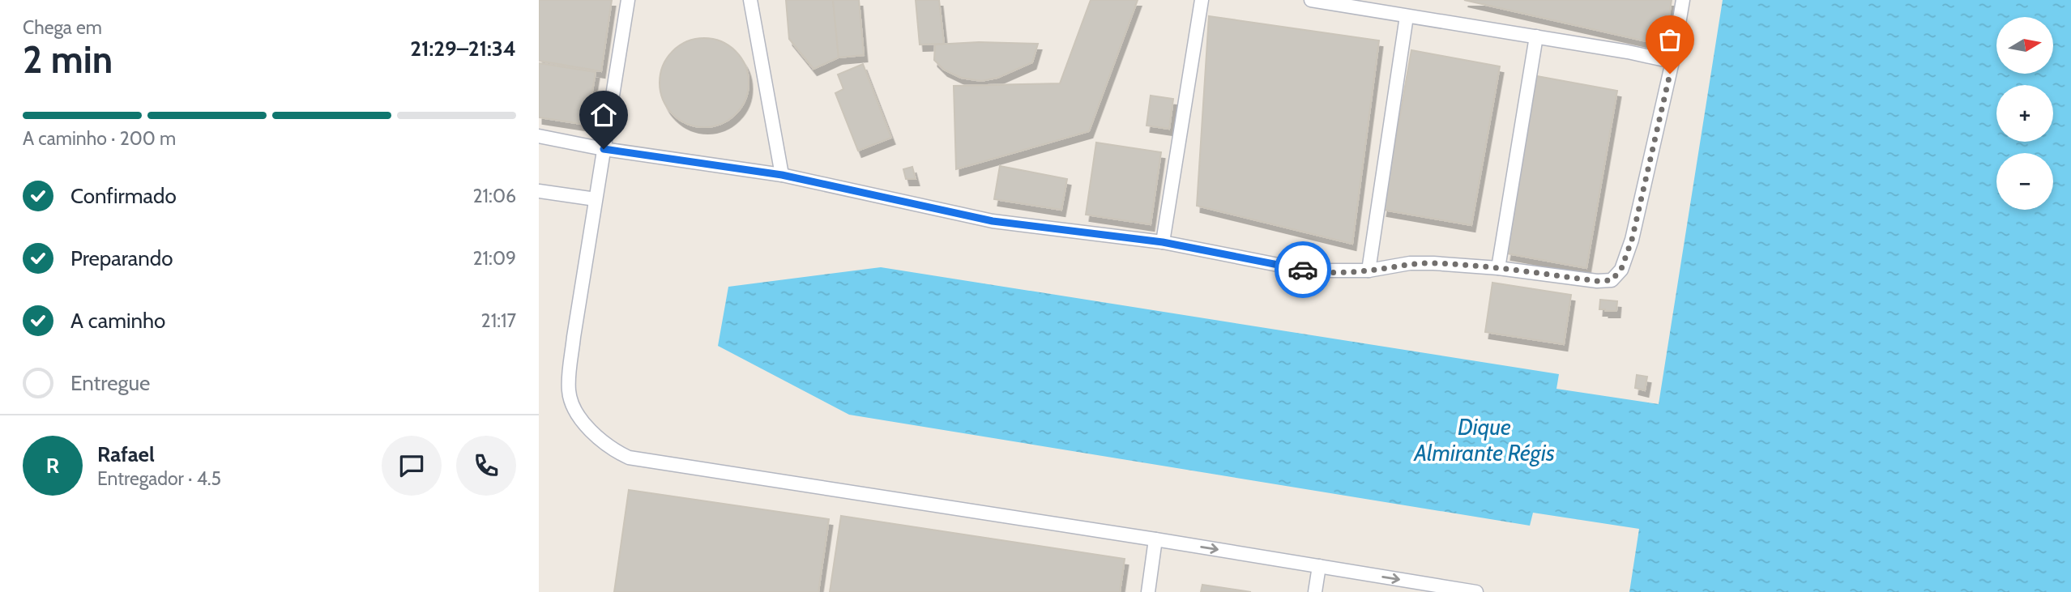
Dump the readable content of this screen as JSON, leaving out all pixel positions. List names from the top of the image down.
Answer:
{
  "water": ["Dique Almirante Régis"],
  "north": "right",
  "page": {
    "heading": ["2 min", "Chega em", "21:29–21:34"],
    "panel": ["Rafael", "Entregador · 4.5"],
    "map_buttons": ["+", "−"],
    "bar": "A caminho · 200 m",
    "list": [
      ["Confirmado", "21:06"],
      ["Preparando", "21:09"],
      ["A caminho", "21:17"],
      "Entregue"
    ],
    "round": "R"
  }
}
